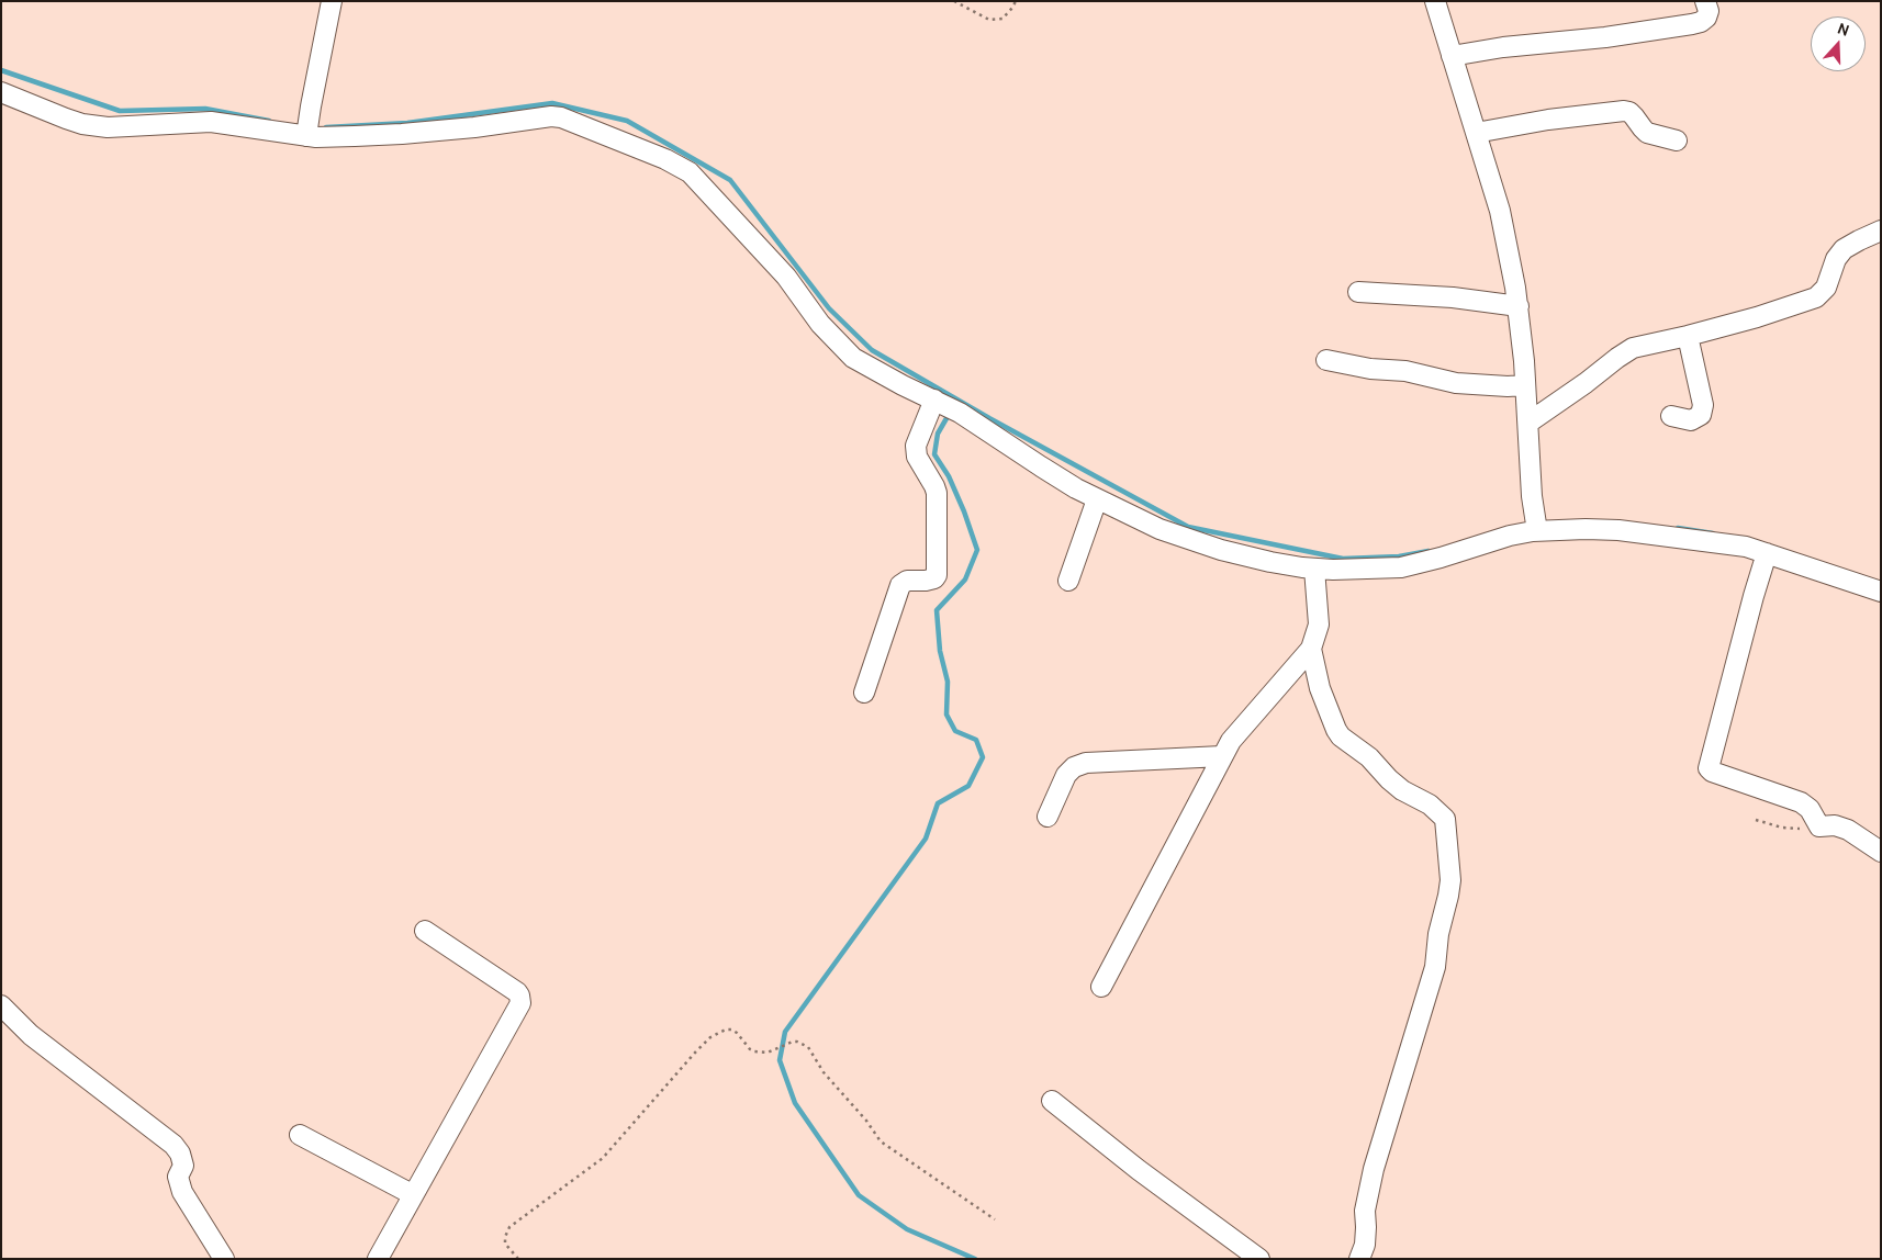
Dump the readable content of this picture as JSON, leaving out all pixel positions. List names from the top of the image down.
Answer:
{
  "north": "top"
}
